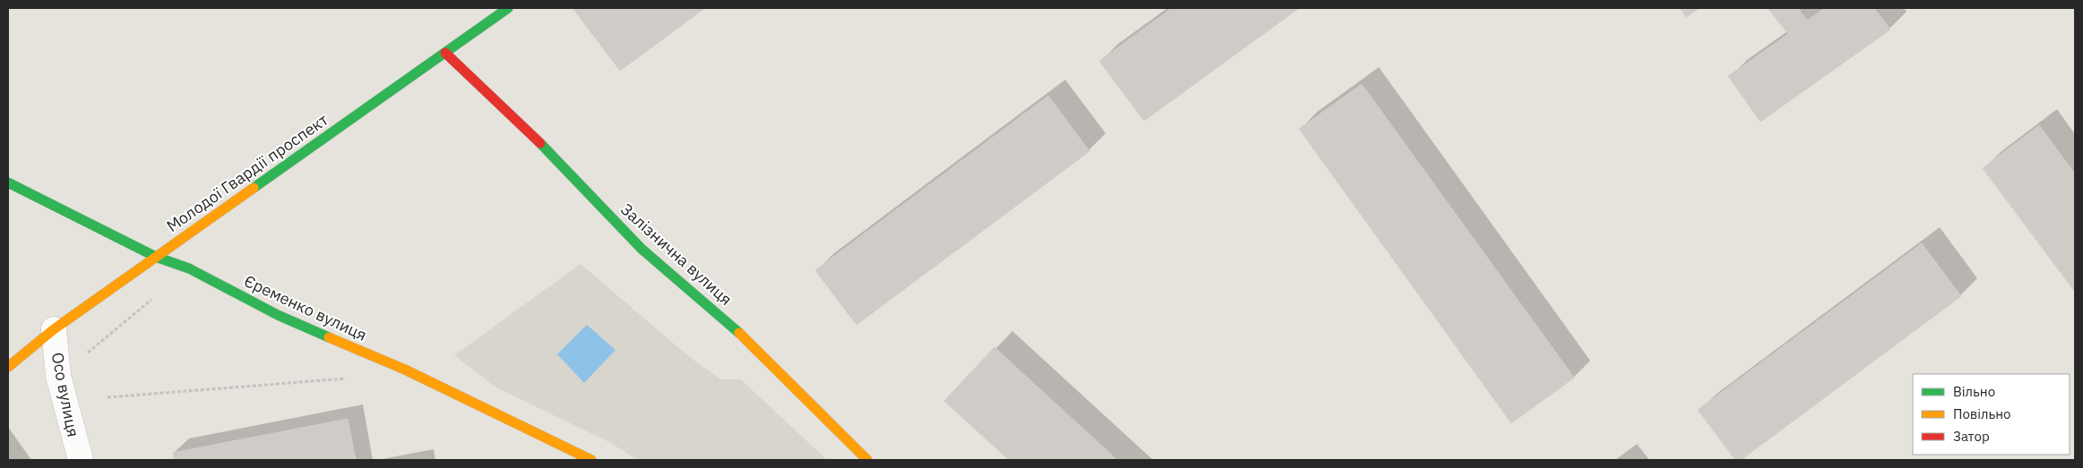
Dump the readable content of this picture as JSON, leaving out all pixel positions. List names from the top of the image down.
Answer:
{
  "streets": {
    "street": [
      "Молодої Гвардії проспект",
      "Залізнична вулиця",
      "Єременко вулиця",
      "Осо вулиця"
    ]
  },
  "crossings": [
    ["Молодої Гвардії проспект", "Залізнична вулиця"],
    ["Молодої Гвардії проспект", "Єременко вулиця"],
    ["Молодої Гвардії проспект", "Осо вулиця"]
  ],
  "legend": ["Вільно", "Повільно", "Затор"]
}
